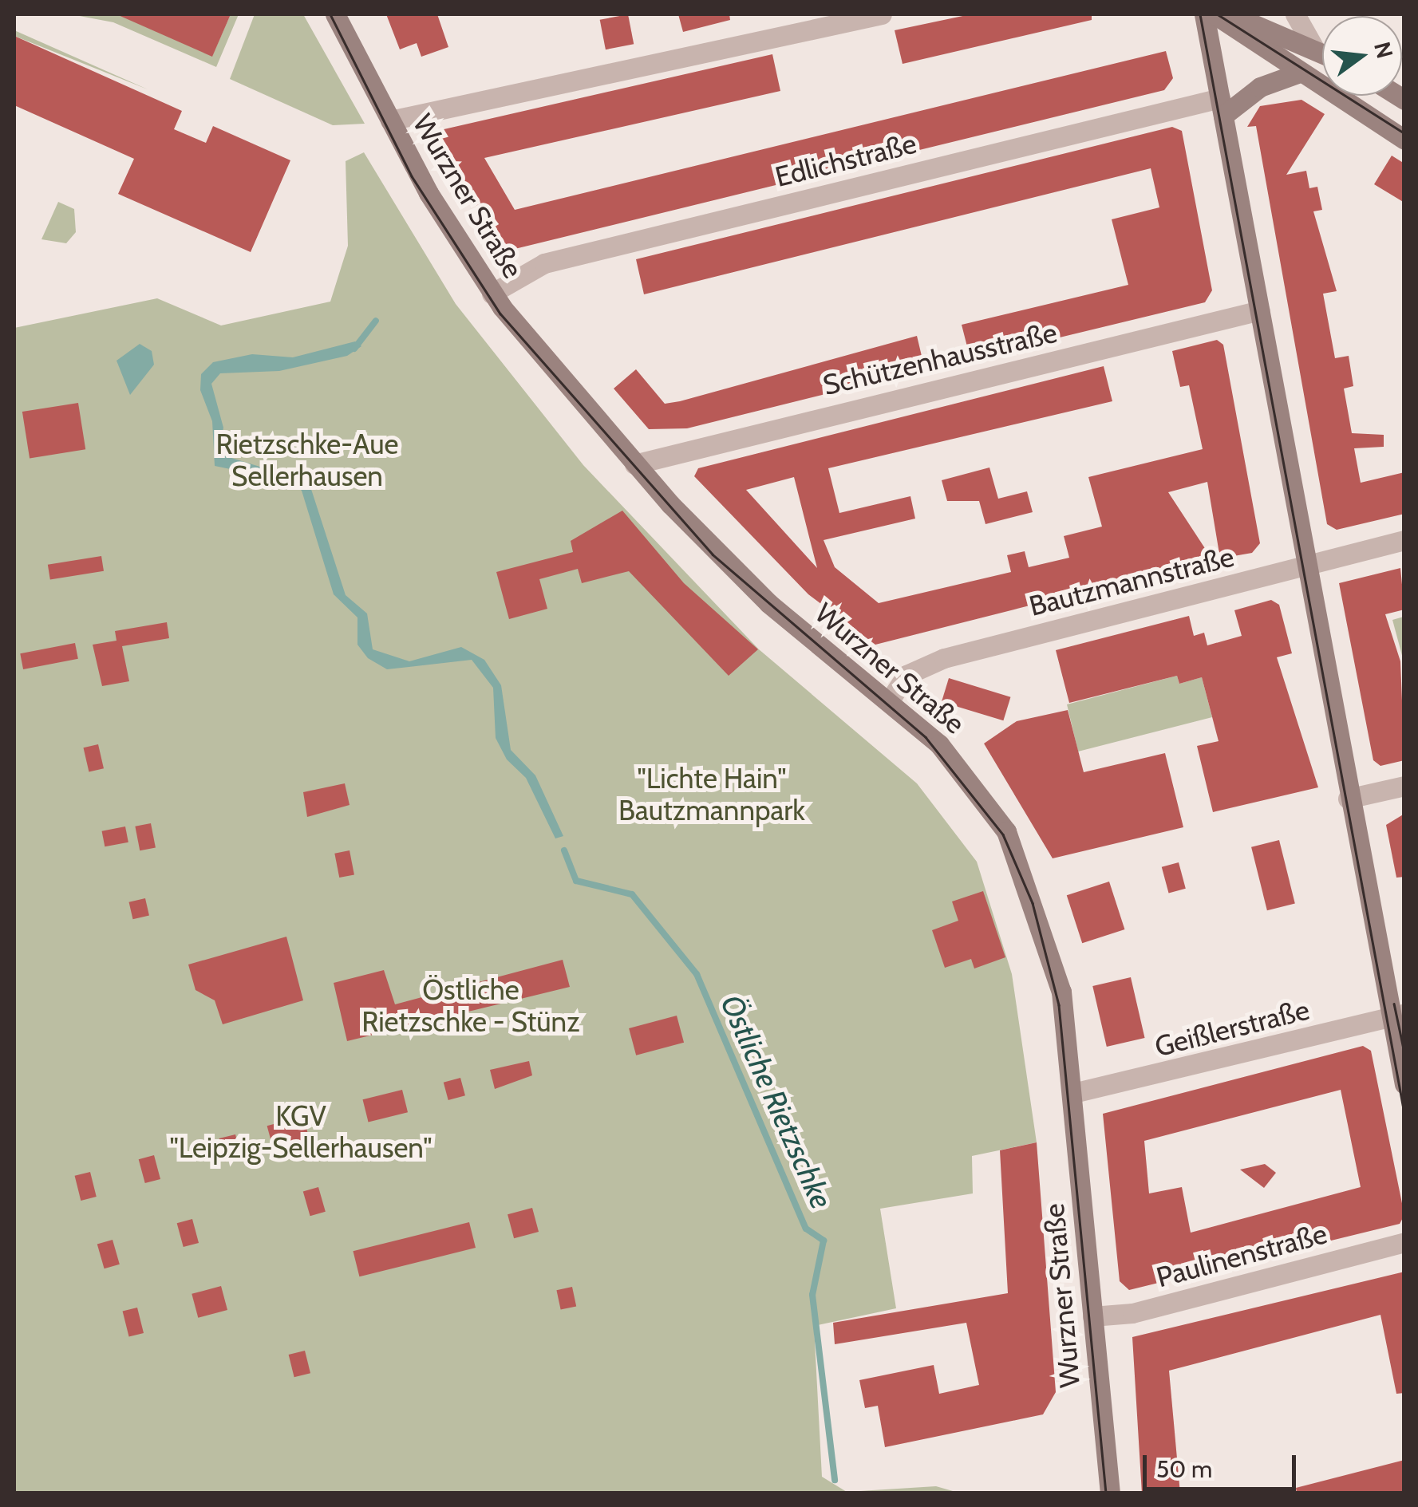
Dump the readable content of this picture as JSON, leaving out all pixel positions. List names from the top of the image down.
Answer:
{
  "streets": {
    "main road": ["Wurzner Straße"],
    "street": [
      "Edlichstraße",
      "Schützenhausstraße",
      "Bautzmannstraße",
      "Geißlerstraße",
      "Paulinenstraße"
    ]
  },
  "crossings": [
    ["Edlichstraße", "Wurzner Straße"],
    ["Wurzner Straße", "Schützenhausstraße"],
    ["Wurzner Straße", "Bautzmannstraße"],
    ["Wurzner Straße", "Geißlerstraße"],
    ["Wurzner Straße", "Paulinenstraße"]
  ],
  "water": ["Östliche Rietzschke"],
  "parks": [
    "Rietzschke-Aue Sellerhausen",
    "\"Lichte Hain\" Bautzmannpark",
    "Östliche Rietzschke - Stünz",
    "KGV \"Leipzig-Sellerhausen\""
  ],
  "scale_bar": "50 m",
  "north": "right"
}
